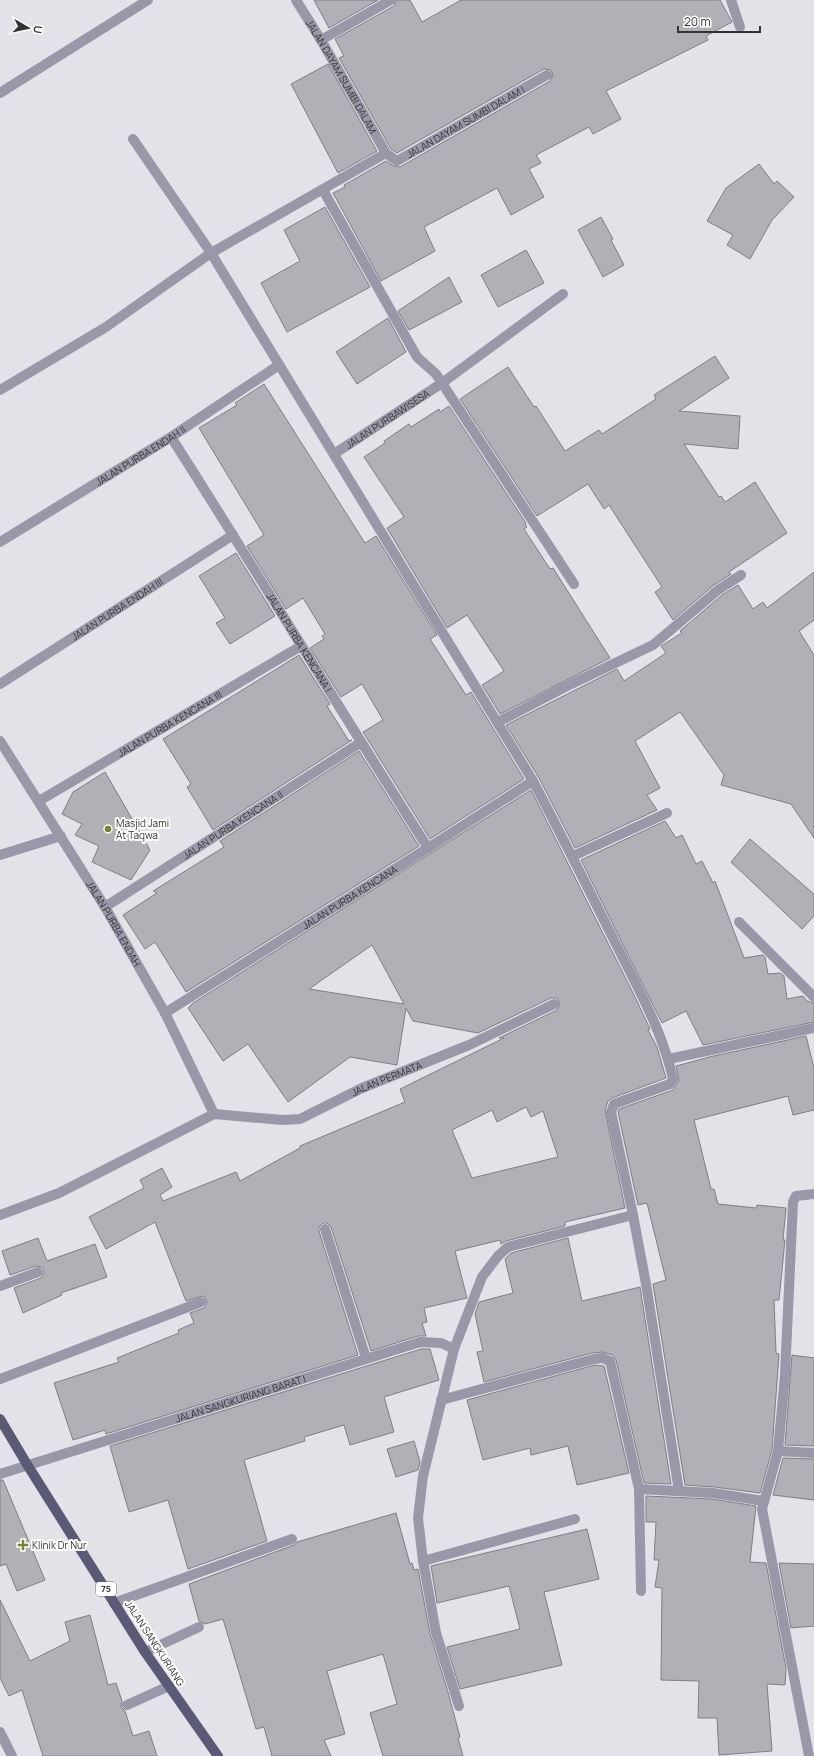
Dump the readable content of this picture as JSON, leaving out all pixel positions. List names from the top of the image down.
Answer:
{
  "streets": {
    "main road": ["75", "JALAN SANGKURIANG"],
    "street": [
      "JALAN DAYAM SUMBI DALAM",
      "JALAN DAYAM SUMBI DALAM I",
      "JALAN PURBAWISESA",
      "JALAN PURBA ENDAH II",
      "JALAN PURBA ENDAH III",
      "JALAN PURBA KENCANA I",
      "JALAN PURBA KENCANA III",
      "JALAN PURBA KENCANA II",
      "JALAN PURBA KENCANA",
      "JALAN PURBA ENDAH",
      "JALAN PERMATA",
      "JALAN SANGKURIANG BARAT I"
    ]
  },
  "crossings": [
    ["JALAN DAYAM SUMBI DALAM", "JALAN DAYAM SUMBI DALAM I"],
    ["JALAN PURBA ENDAH II", "JALAN PURBA KENCANA I"],
    ["JALAN PURBA ENDAH III", "JALAN PURBA KENCANA I"],
    ["JALAN PURBA KENCANA I", "JALAN PURBA KENCANA III"],
    ["JALAN PURBA KENCANA I", "JALAN PURBA KENCANA II"],
    ["JALAN PURBA KENCANA I", "JALAN PURBA KENCANA"],
    ["JALAN PURBA KENCANA III", "JALAN PURBA ENDAH"],
    ["JALAN PURBA KENCANA II", "JALAN PURBA ENDAH"],
    ["JALAN PURBA KENCANA", "JALAN PURBA ENDAH"],
    ["JALAN PURBA ENDAH", "JALAN PERMATA"],
    ["JALAN SANGKURIANG BARAT I", "JALAN SANGKURIANG"]
  ],
  "places": {
    "other": ["Masjid Jami At Taqwa"],
    "health": ["Klinik Dr Nur"]
  },
  "scale_bar": "20 m",
  "north": "right"
}
